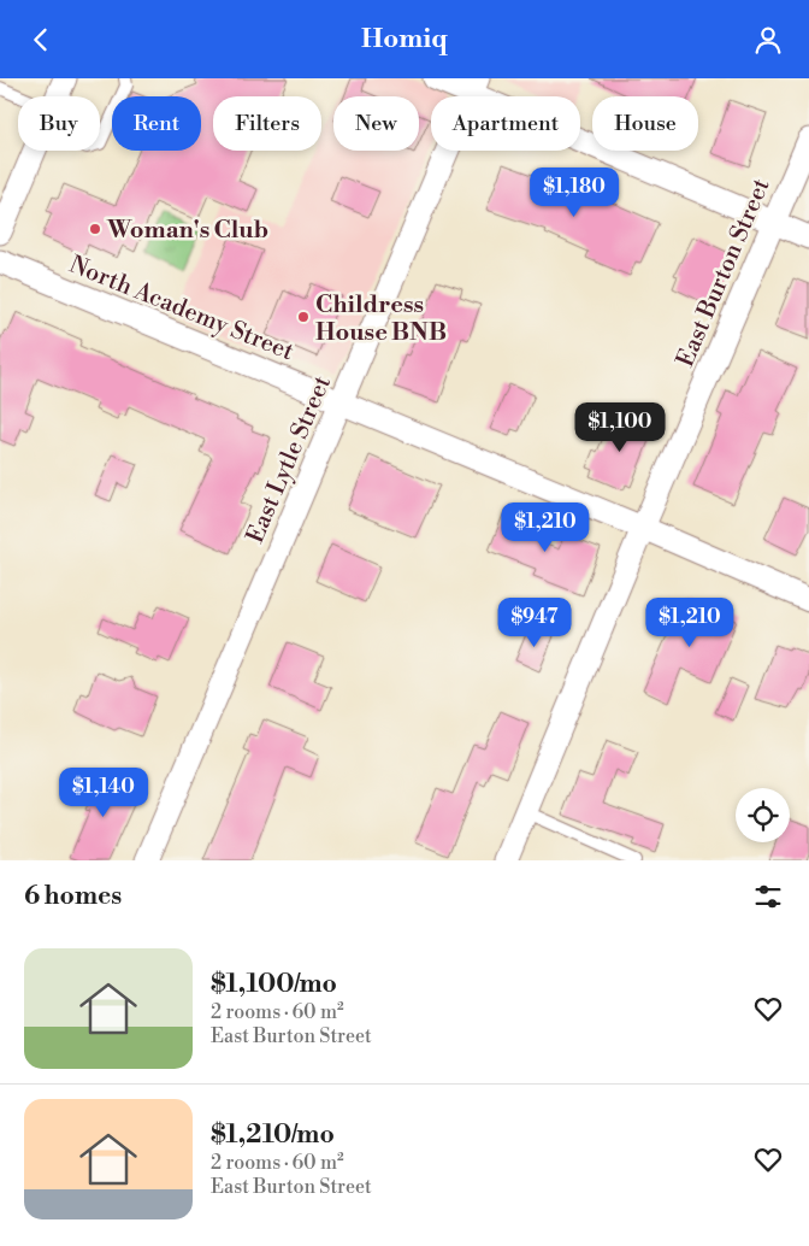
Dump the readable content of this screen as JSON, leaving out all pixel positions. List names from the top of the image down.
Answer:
{
  "streets": {
    "street": ["East Burton Street", "North Academy Street", "East Lytle Street"]
  },
  "crossings": [
    ["East Burton Street", "North Academy Street"],
    ["North Academy Street", "East Lytle Street"]
  ],
  "places": ["Woman's Club", "Childress House BNB"],
  "page": {
    "header": "Homiq",
    "chip": [
      "Buy",
      "Rent",
      "Filters",
      "New",
      "Apartment",
      "House"
    ],
    "price": [
      "$1,180",
      "$1,100",
      "$1,210",
      "$947",
      "$1,210",
      "$1,140"
    ],
    "heading": "6 homes",
    "list": [
      {
        "name": "$1,100/mo",
        "note": "2 rooms · 60 m² · East Burton Street"
      },
      {
        "name": "$1,210/mo",
        "note": "2 rooms · 60 m² · East Burton Street"
      }
    ]
  }
}
